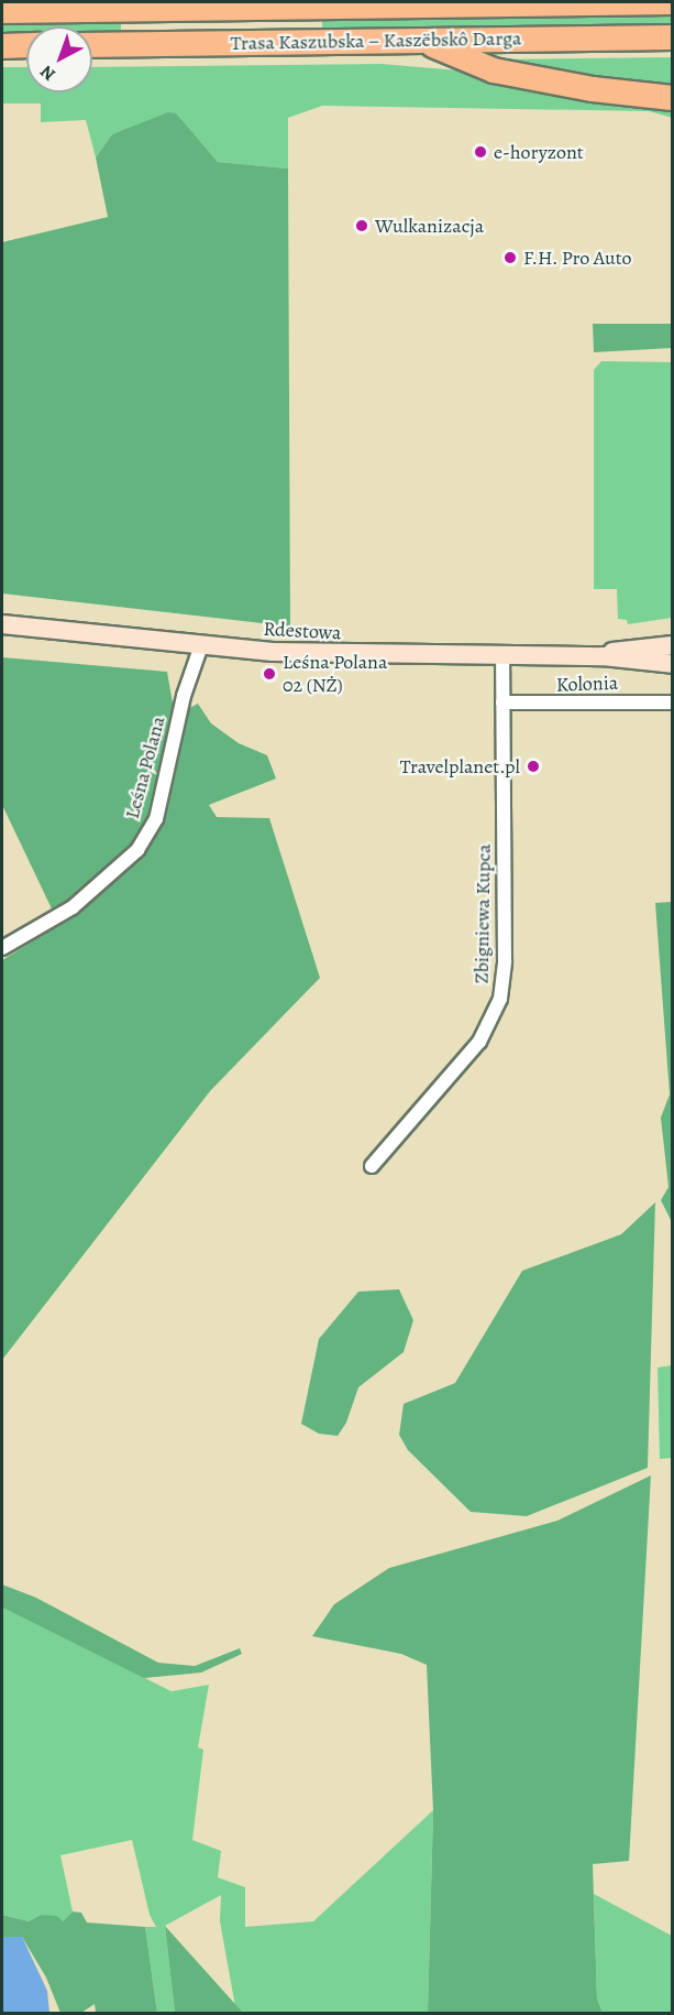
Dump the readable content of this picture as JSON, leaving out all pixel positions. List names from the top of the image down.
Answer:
{
  "streets": {
    "highway": ["Trasa Kaszubska – Kaszëbskô Darga"],
    "street": [
      "Rdestowa",
      "Kolonia",
      "Leśna Polana",
      "Zbigniewa Kupca"
    ]
  },
  "crossings": [
    ["Rdestowa", "Leśna Polana"],
    ["Rdestowa", "Zbigniewa Kupca"],
    ["Kolonia", "Zbigniewa Kupca"]
  ],
  "places": [
    "e-horyzont",
    "Wulkanizacja",
    "F.H. Pro Auto",
    "Leśna Polana 02 (NŻ)",
    "Travelplanet.pl"
  ],
  "north": "bottom left"
}
